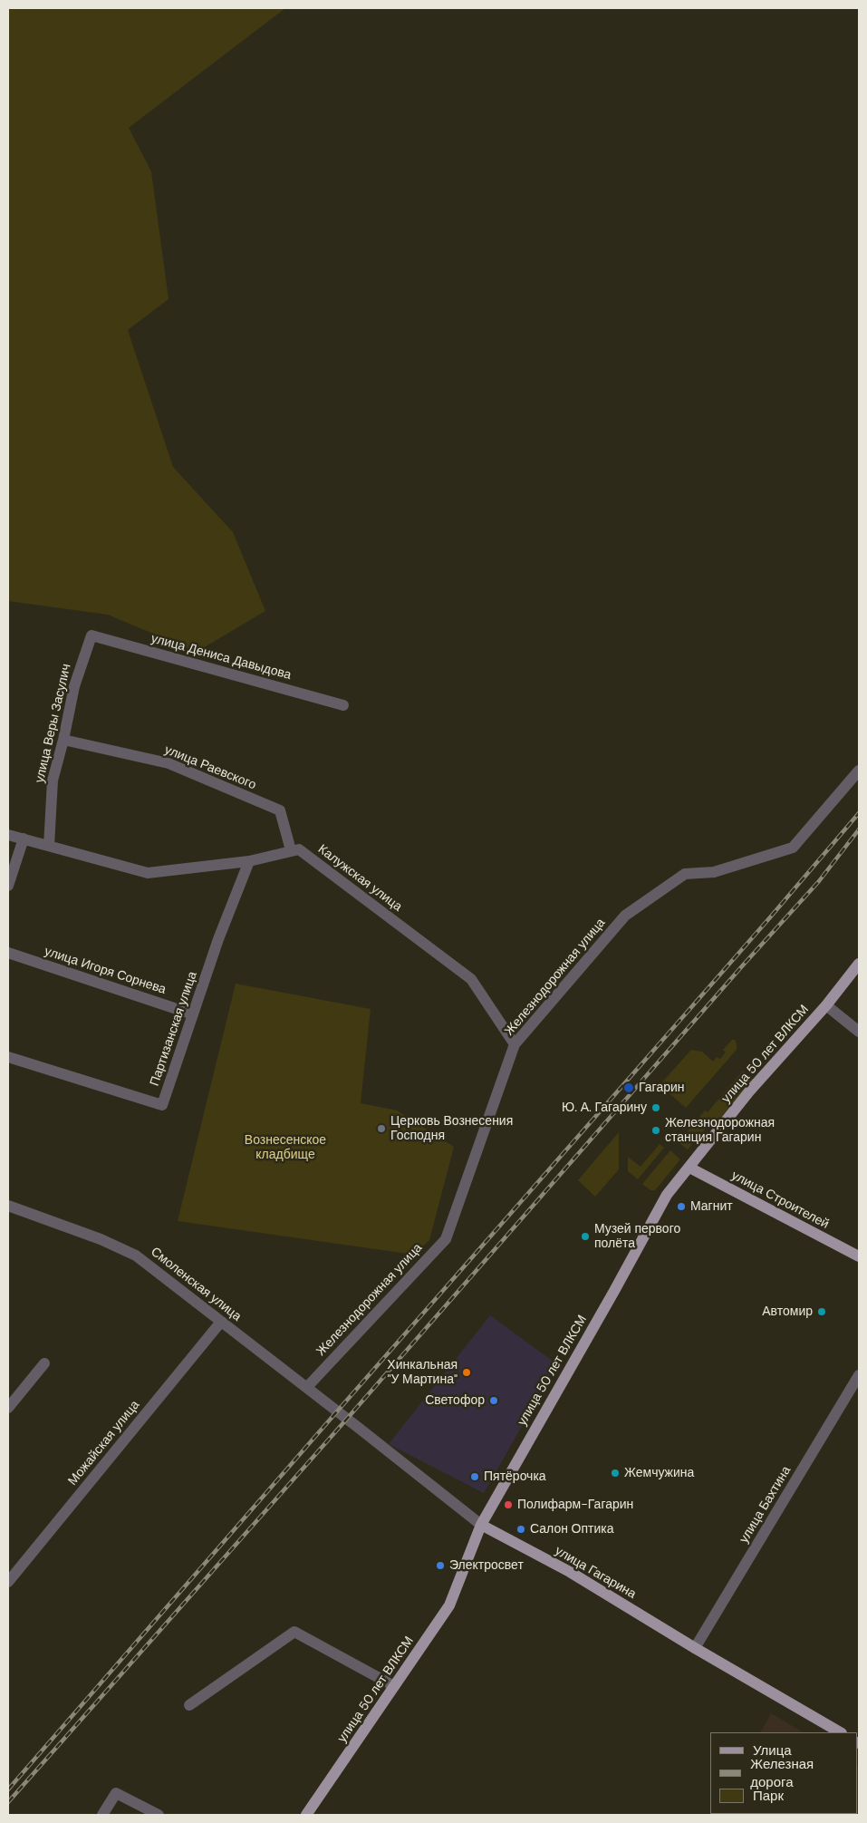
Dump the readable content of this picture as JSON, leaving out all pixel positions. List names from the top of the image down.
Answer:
{
  "streets": {
    "main road": ["улица 50 лет ВЛКСМ", "улица Строителей", "улица Гагарина"],
    "street": [
      "улица Дениса Давыдова",
      "улица Веры Засулич",
      "улица Раевского",
      "Калужская улица",
      "улица Игоря Сорнева",
      "Железнодорожная улица",
      "Партизанская улица",
      "Смоленская улица",
      "Можайская улица",
      "улица Бахтина"
    ]
  },
  "crossings": [
    ["улица Дениса Давыдова", "улица Веры Засулич"],
    ["улица Веры Засулич", "улица Раевского"],
    ["улица Раевского", "Калужская улица"],
    ["Калужская улица", "Железнодорожная улица"],
    ["улица Игоря Сорнева", "Партизанская улица"],
    ["Железнодорожная улица", "Смоленская улица"],
    ["улица 50 лет ВЛКСМ", "улица Строителей"],
    ["улица 50 лет ВЛКСМ", "улица Гагарина"],
    ["Смоленская улица", "Можайская улица"],
    ["Смоленская улица", "улица Гагарина"],
    ["улица Бахтина", "улица Гагарина"]
  ],
  "parks": ["Вознесенское кладбище"],
  "places": [
    "Гагарин",
    "Ю. А. Гагарину",
    "Церковь Вознесения Господня",
    "Железнодорожная станция Гагарин",
    "Магнит",
    "Музей первого полёта",
    "Автомир",
    "Хинкальная \"У Мартина\"",
    "Светофор",
    "Жемчужина",
    "Пятёрочка",
    "Полифарм-Гагарин",
    "Салон Оптика",
    "Электросвет"
  ],
  "legend": ["Улица", "Железная дорога", "Парк"]
}
